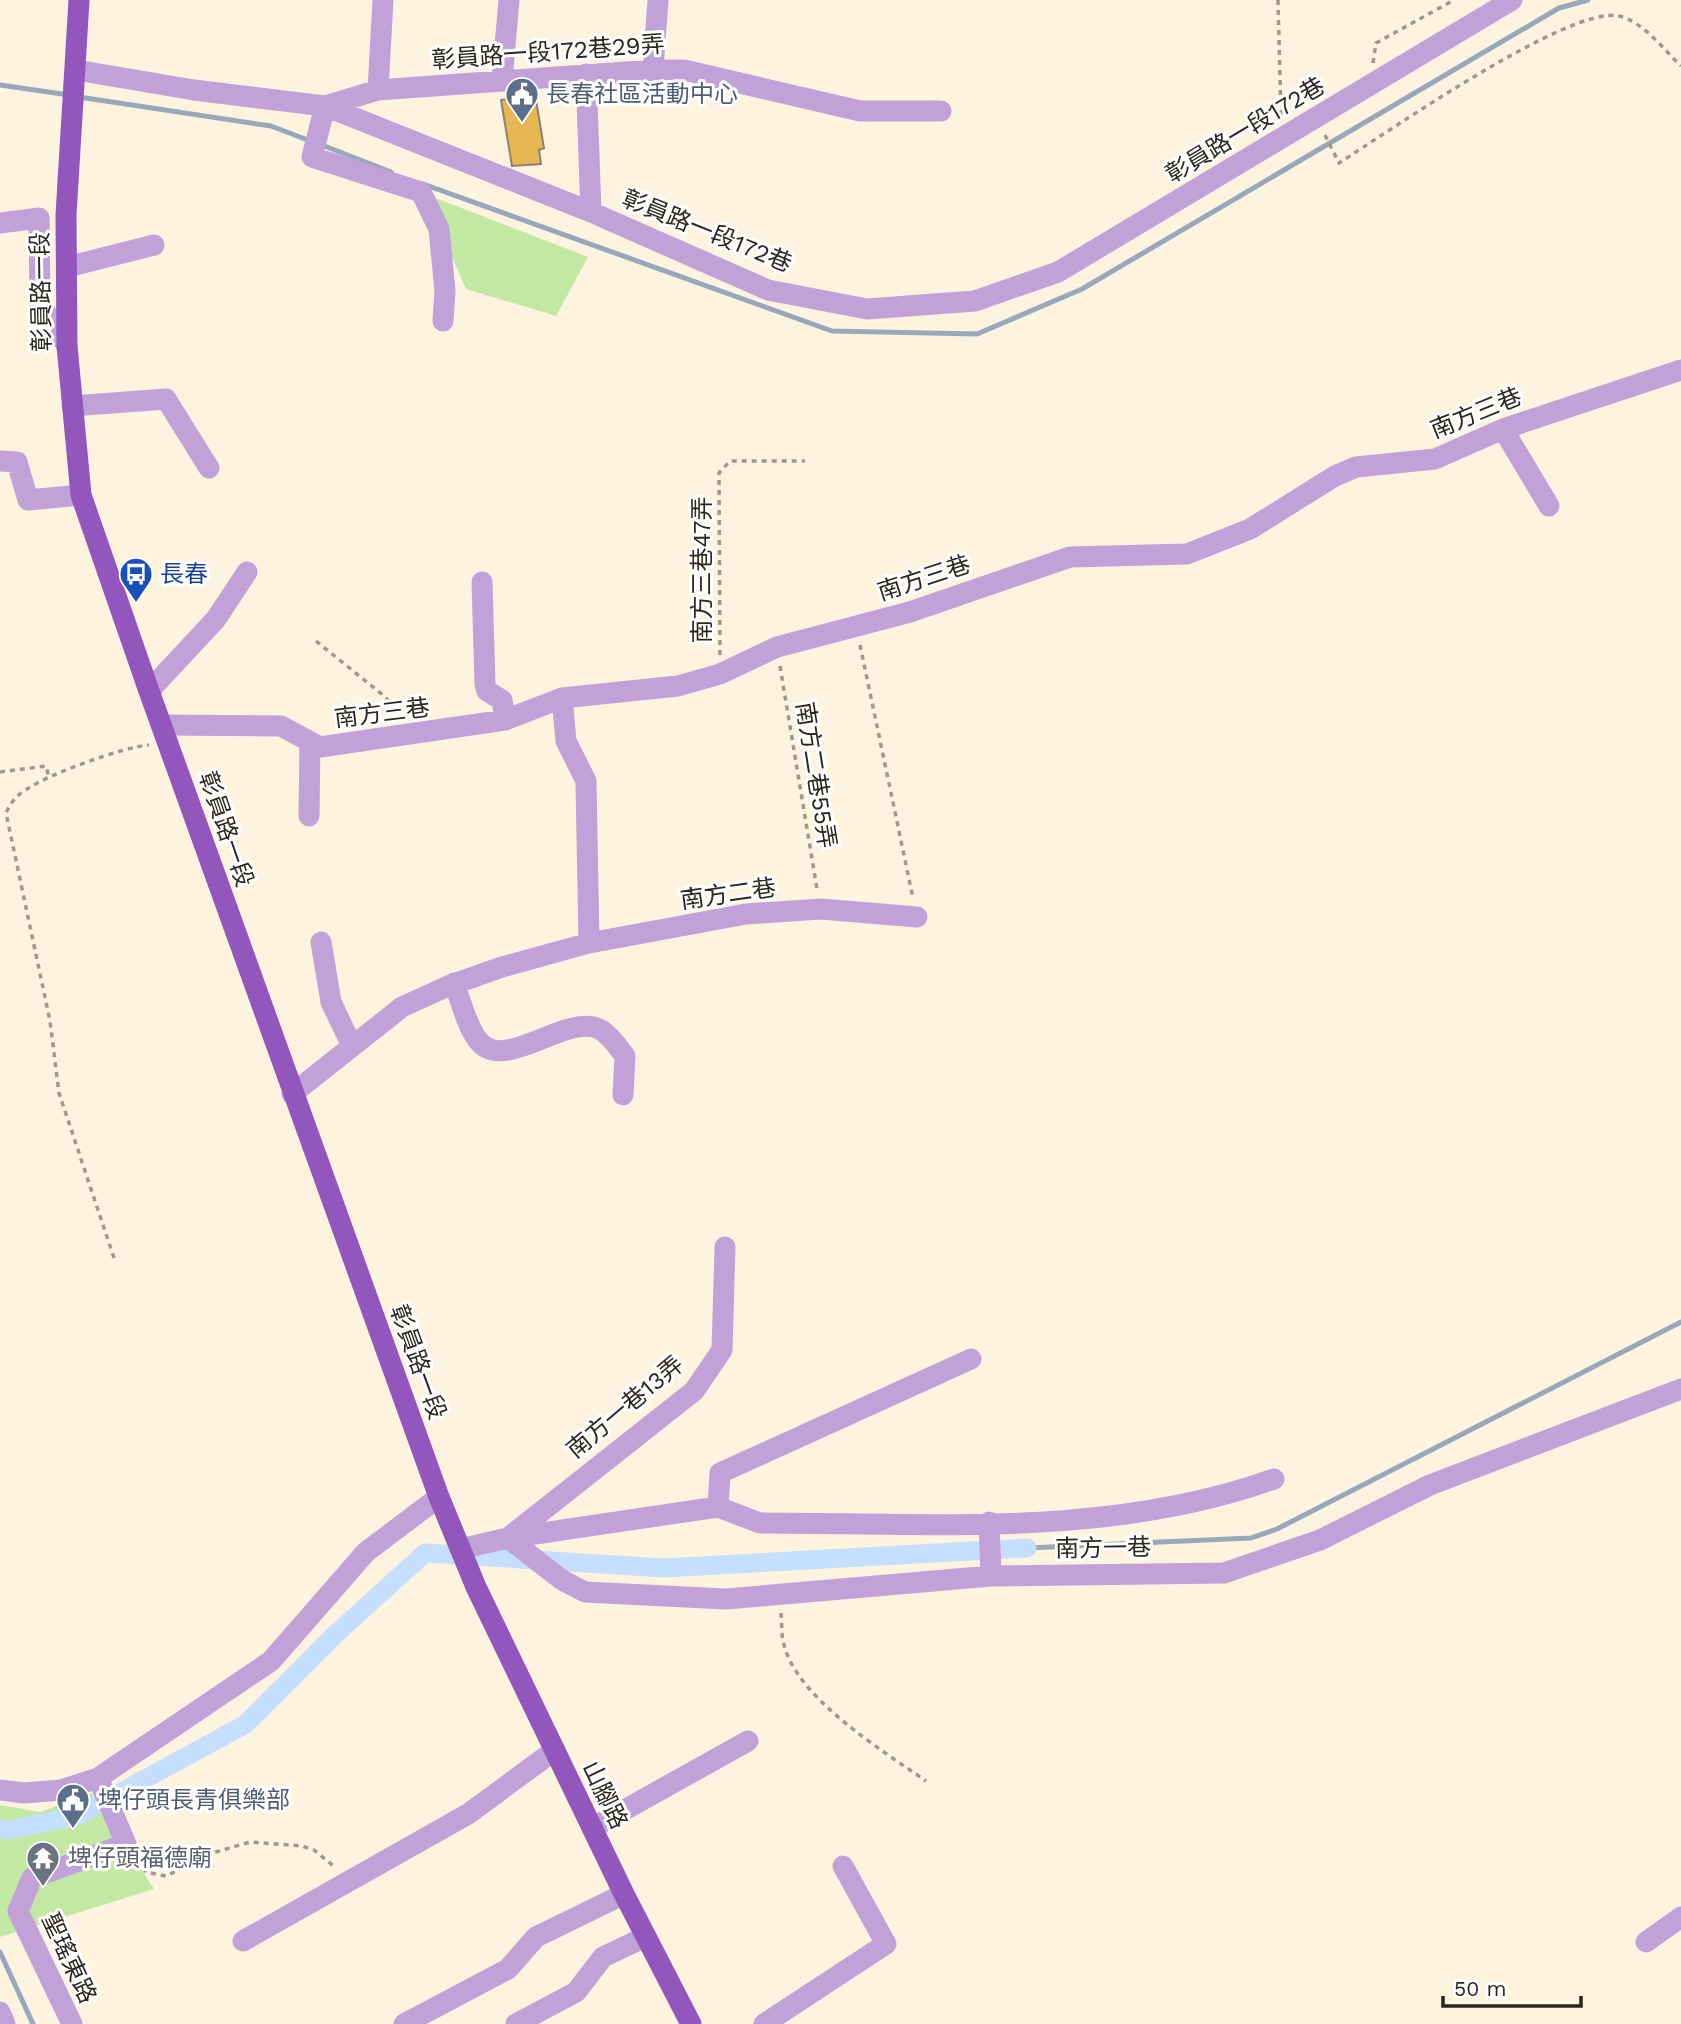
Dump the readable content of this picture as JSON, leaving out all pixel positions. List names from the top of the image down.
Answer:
{
  "streets": {
    "main road": ["彰員路一段", "山腳路"],
    "street": [
      "彰員路一段172巷29弄",
      "彰員路一段172巷",
      "南方三巷",
      "南方二巷",
      "南方一巷13弄",
      "南方一巷",
      "聖瑤東路"
    ],
    "path": ["南方三巷47弄", "南方二巷55弄"]
  },
  "crossings": [
    ["彰員路一段172巷29弄", "彰員路一段172巷"],
    ["彰員路一段172巷", "彰員路一段"],
    ["彰員路一段", "南方三巷"],
    ["彰員路一段", "南方二巷"],
    ["彰員路一段", "南方一巷"],
    ["彰員路一段", "山腳路"],
    ["南方三巷", "南方三巷47弄"],
    ["南方三巷", "南方二巷55弄"],
    ["南方二巷55弄", "南方二巷"],
    ["南方一巷13弄", "南方一巷"],
    ["南方一巷", "山腳路"]
  ],
  "places": {
    "public building": ["長春社區活動中心", "埤仔頭長青俱樂部"],
    "bus stop": ["長春"],
    "temple": ["埤仔頭福德廟"]
  },
  "scale_bar": "50 m"
}
